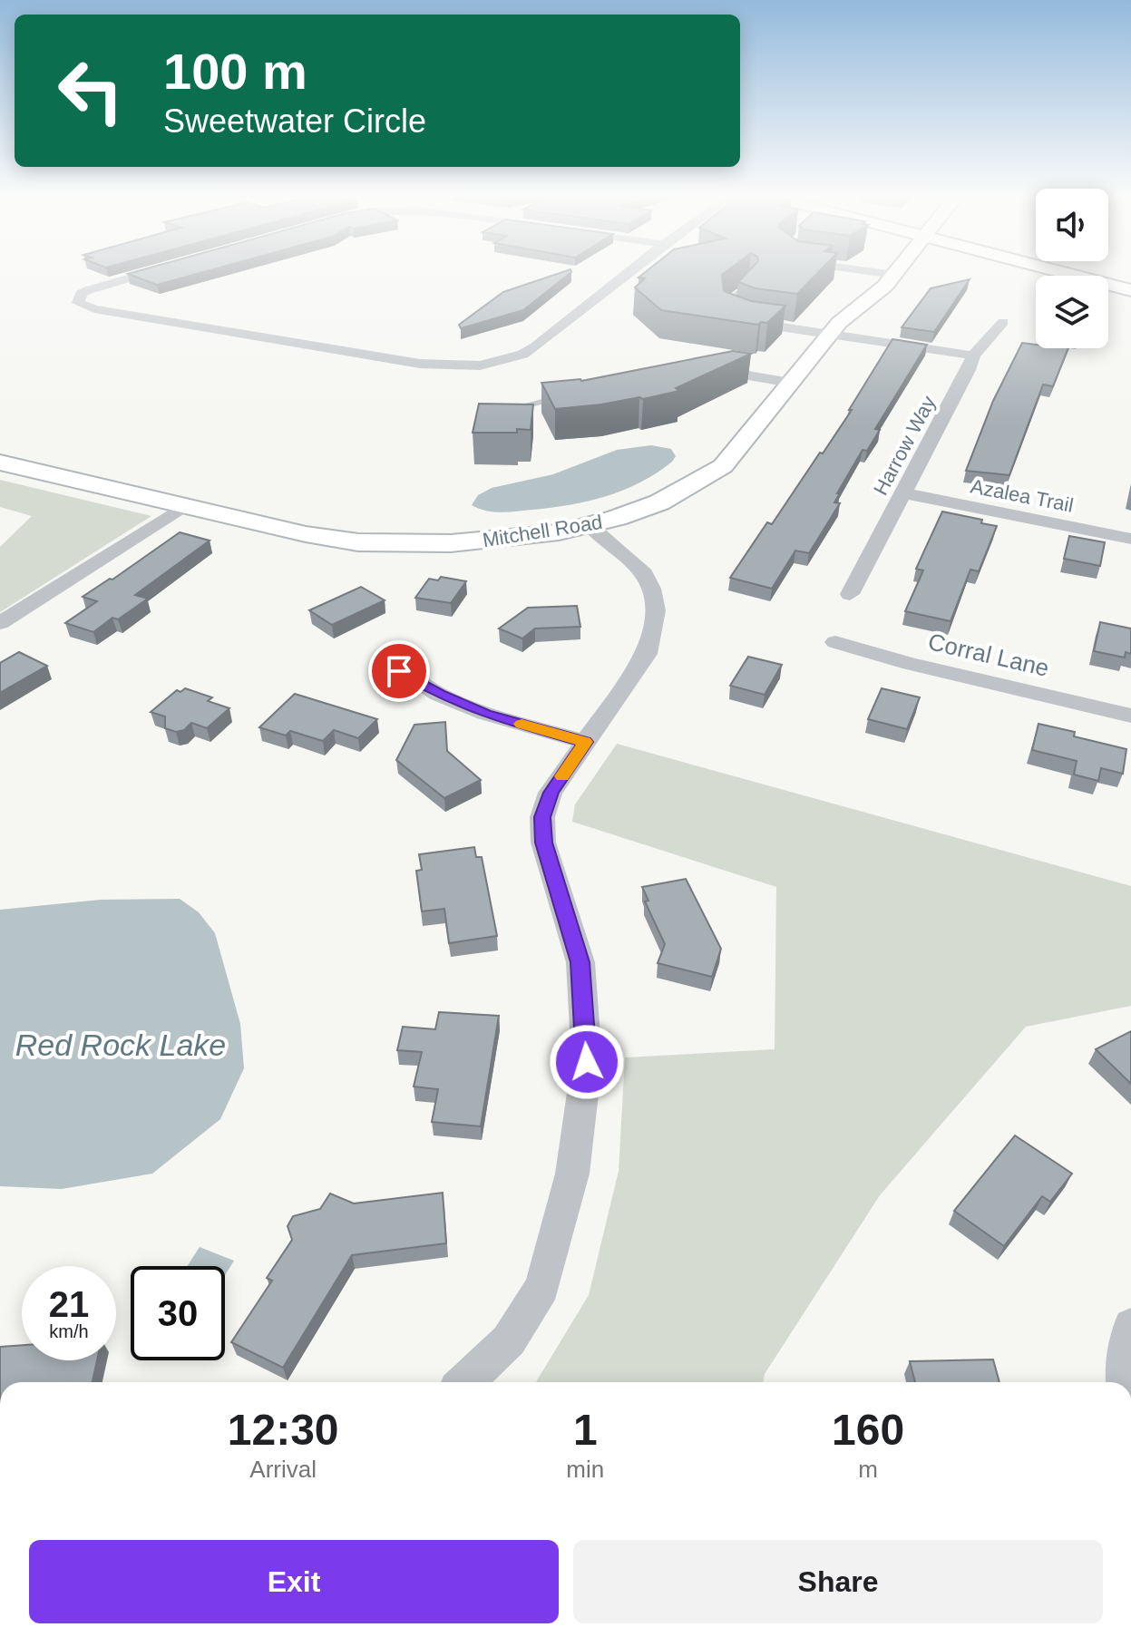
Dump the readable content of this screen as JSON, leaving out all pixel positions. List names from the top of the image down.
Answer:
{
  "streets": {
    "main road": ["Mitchell Road"],
    "street": ["Harrow Way", "Azalea Trail", "Corral Lane"]
  },
  "crossings": [
    ["Harrow Way", "Azalea Trail"]
  ],
  "water": ["Red Rock Lake"],
  "page": {
    "turn": ["100 m", "Sweetwater Circle"],
    "speed": "21 km/h",
    "limit": "30",
    "eta": [
      "12:30",
      "Arrival",
      "1",
      "min",
      "160",
      "m"
    ],
    "buttons": ["Exit", "Share"]
  }
}
